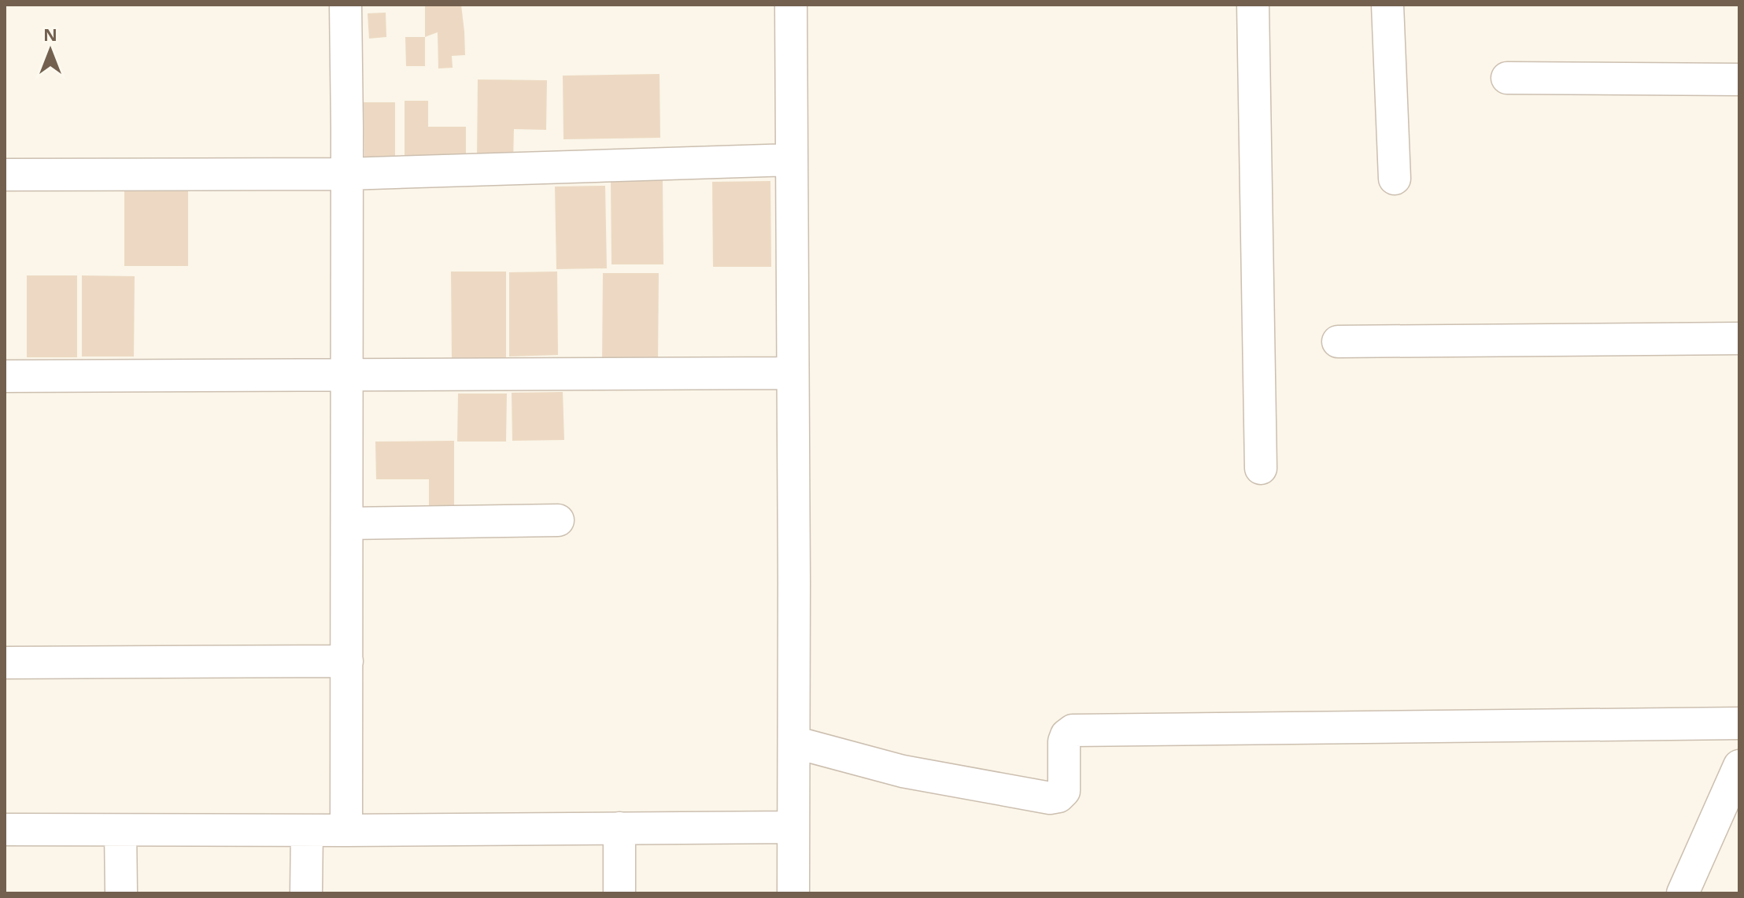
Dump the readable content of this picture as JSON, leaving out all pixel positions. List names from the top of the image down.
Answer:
{
  "north": "top"
}
